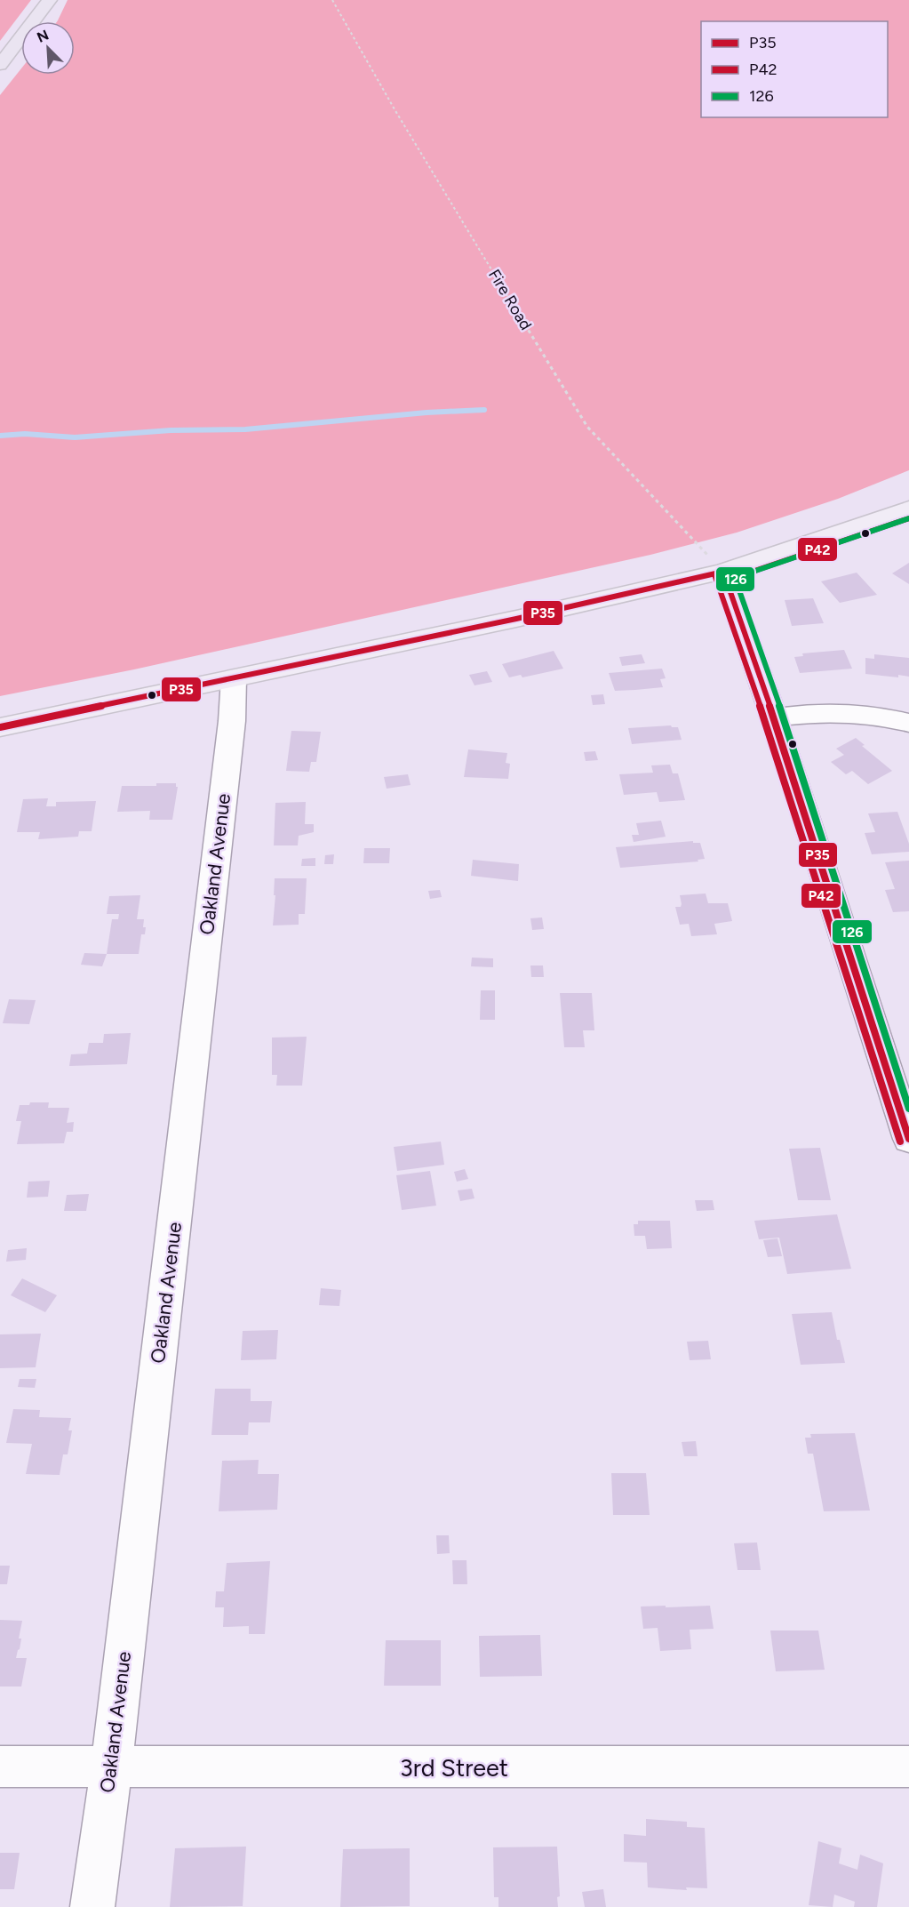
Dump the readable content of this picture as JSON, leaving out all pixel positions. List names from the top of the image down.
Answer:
{
  "streets": {
    "street": ["Oakland Avenue", "3rd Street"],
    "path": ["Fire Road"]
  },
  "crossings": [
    ["Oakland Avenue", "3rd Street"]
  ],
  "lines": ["transit line P42", "transit line 126", "transit line P35"],
  "legend": ["P35", "P42", "126"],
  "north": "top left"
}
